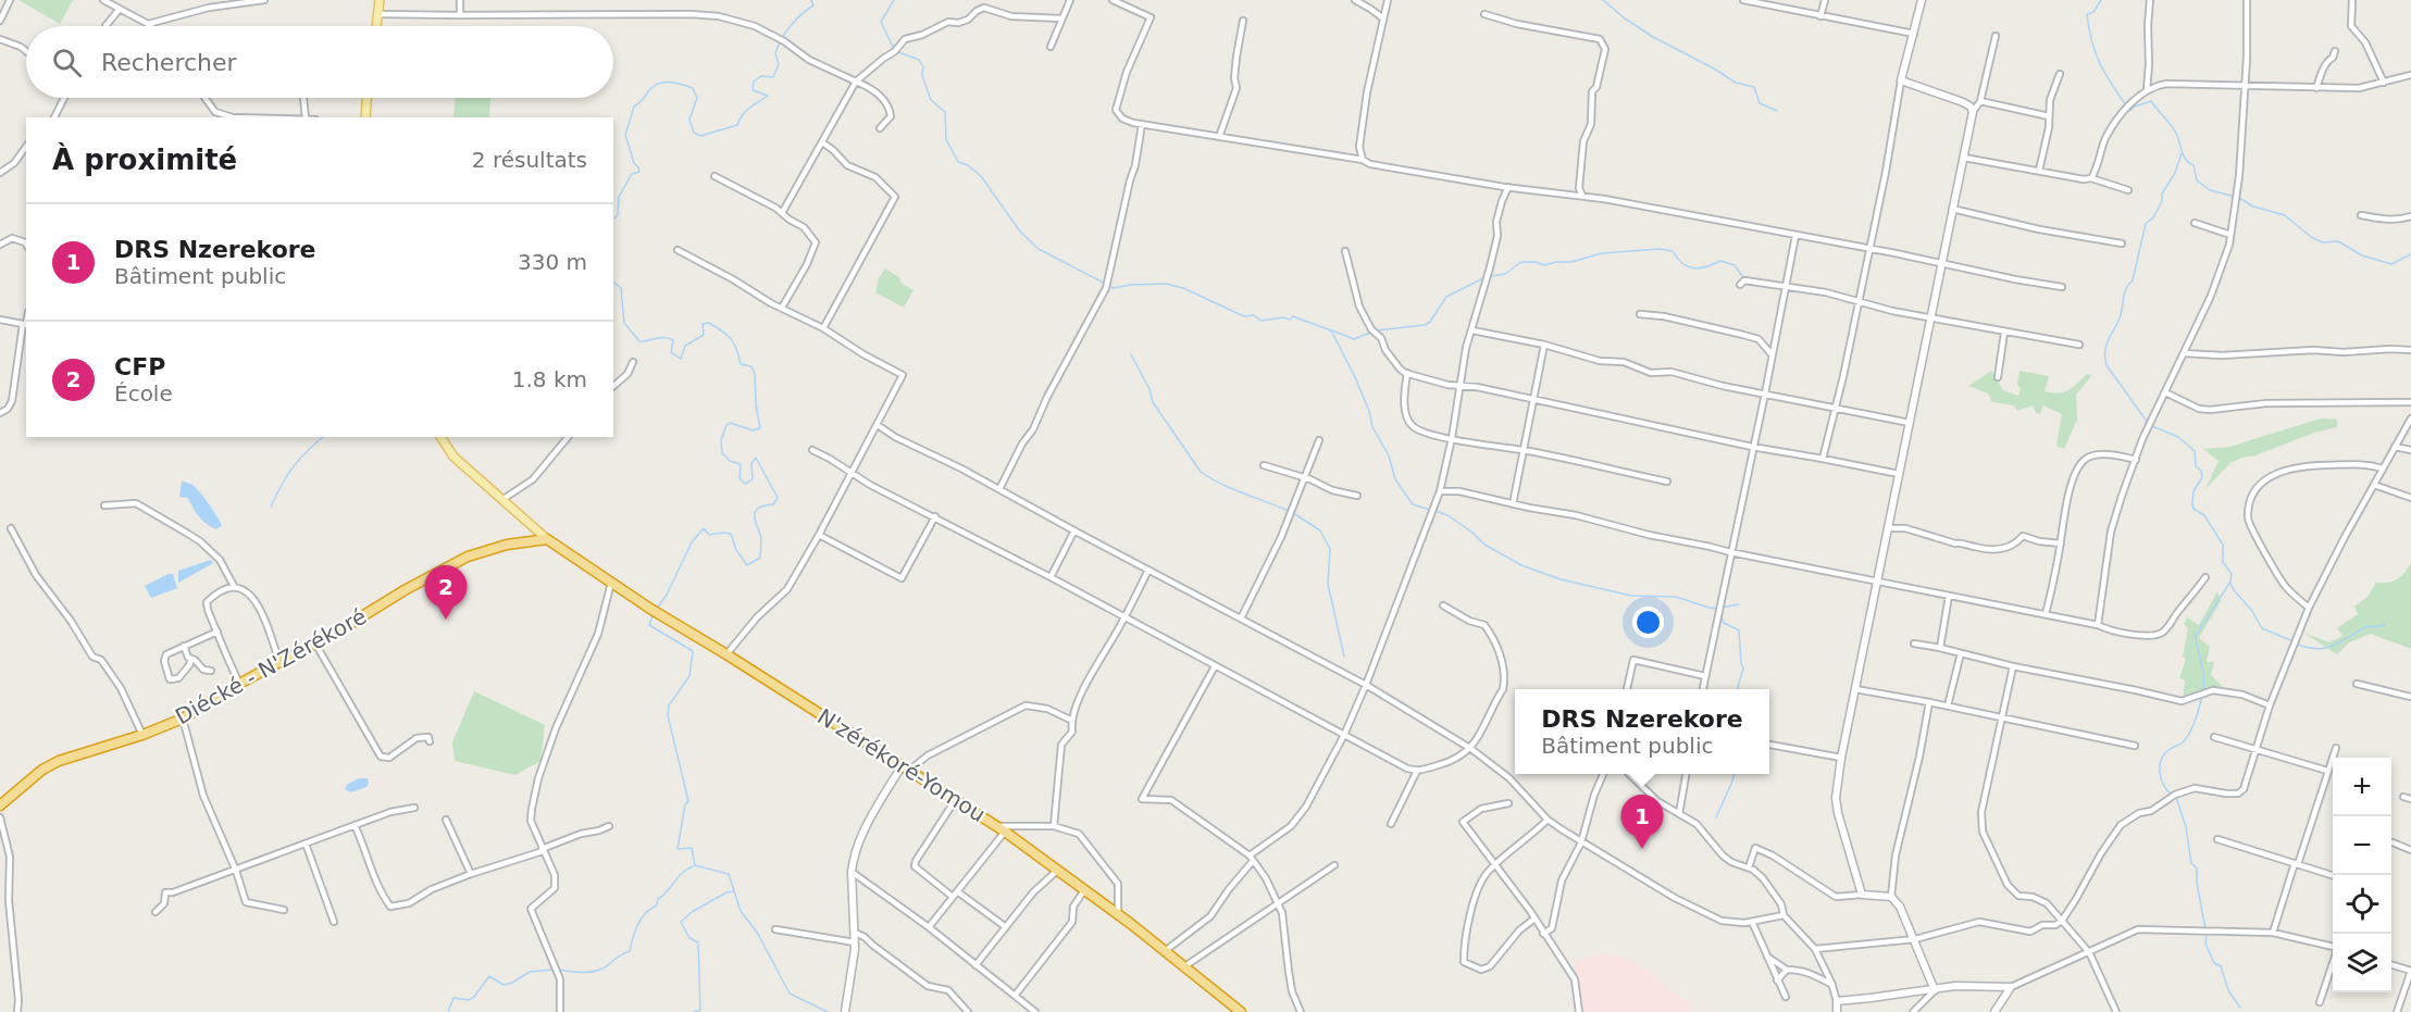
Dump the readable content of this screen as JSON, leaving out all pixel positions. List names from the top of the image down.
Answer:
{
  "streets": {
    "highway": ["Diécké - N'Zérékoré", "N'zérékoré-Yomou"]
  },
  "crossings": [
    ["Diécké - N'Zérékoré", "N'zérékoré-Yomou"]
  ],
  "page": {
    "search": "Rechercher",
    "heading": ["À proximité", "2 résultats"],
    "list": [
      {
        "mark": "1",
        "name": "DRS Nzerekore",
        "note": "Bâtiment public",
        "value": "330 m"
      },
      {
        "mark": "2",
        "name": "CFP",
        "note": "École",
        "value": "1.8 km"
      }
    ],
    "pins": ["2", "1"],
    "popup": ["DRS Nzerekore", "Bâtiment public"],
    "map_buttons": ["+", "−"]
  }
}
